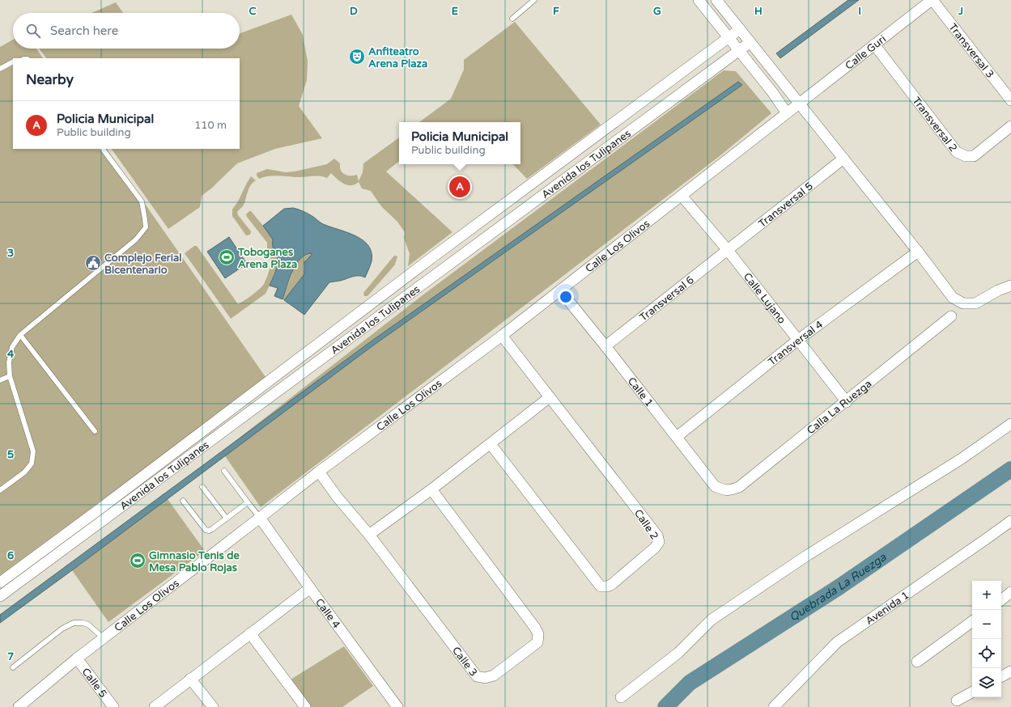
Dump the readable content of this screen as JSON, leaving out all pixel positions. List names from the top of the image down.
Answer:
{
  "streets": {
    "street": [
      "Transversal 3",
      "Calle Guri",
      "Transversal 2",
      "Avenida los Tulipanes",
      "Transversal 5",
      "Calle Los Olivos",
      "Transversal 6",
      "Calle Lujano",
      "Transversal 4",
      "Calle 1",
      "Calla La Ruezga",
      "Calle 2",
      "Avenida 1",
      "Calle 4",
      "Calle 3",
      "Calle 5"
    ]
  },
  "crossings": [
    ["Transversal 3", "Calle Guri"],
    ["Calle Guri", "Transversal 2"],
    ["Calle Guri", "Calle Los Olivos"],
    ["Transversal 5", "Transversal 6"],
    ["Transversal 5", "Calle Lujano"],
    ["Calle Los Olivos", "Calle Lujano"],
    ["Calle Los Olivos", "Calle 1"],
    ["Calle Los Olivos", "Calle 2"],
    ["Calle Los Olivos", "Calle 4"],
    ["Calle Los Olivos", "Calle 3"],
    ["Calle Los Olivos", "Calle 5"],
    ["Transversal 6", "Calle Lujano"],
    ["Transversal 6", "Calle 1"],
    ["Calle Lujano", "Transversal 4"],
    ["Calle Lujano", "Calla La Ruezga"],
    ["Transversal 4", "Calle 1"],
    ["Calle 1", "Calla La Ruezga"]
  ],
  "water": ["Quebrada La Ruezga"],
  "places": {
    "theatre": ["Anfiteatro Arena Plaza"],
    "sports": ["Toboganes Arena Plaza", "Gimnasio Tenis de Mesa Pablo Rojas"],
    "public building": ["Complejo Ferial Bicentenario"]
  },
  "page": {
    "search": "Search here",
    "heading": "Nearby",
    "list": [
      {
        "mark": "A",
        "name": "Policia Municipal",
        "note": "Public building",
        "value": "110 m"
      }
    ],
    "popup": ["Policia Municipal", "Public building"],
    "pins": "A",
    "map_buttons": ["+", "−"]
  },
  "grid": {
    "columns": [
      "C",
      "D",
      "E",
      "F",
      "G",
      "H",
      "I",
      "J"
    ],
    "rows": [
      "3",
      "4",
      "5",
      "6",
      "7"
    ]
  }
}
